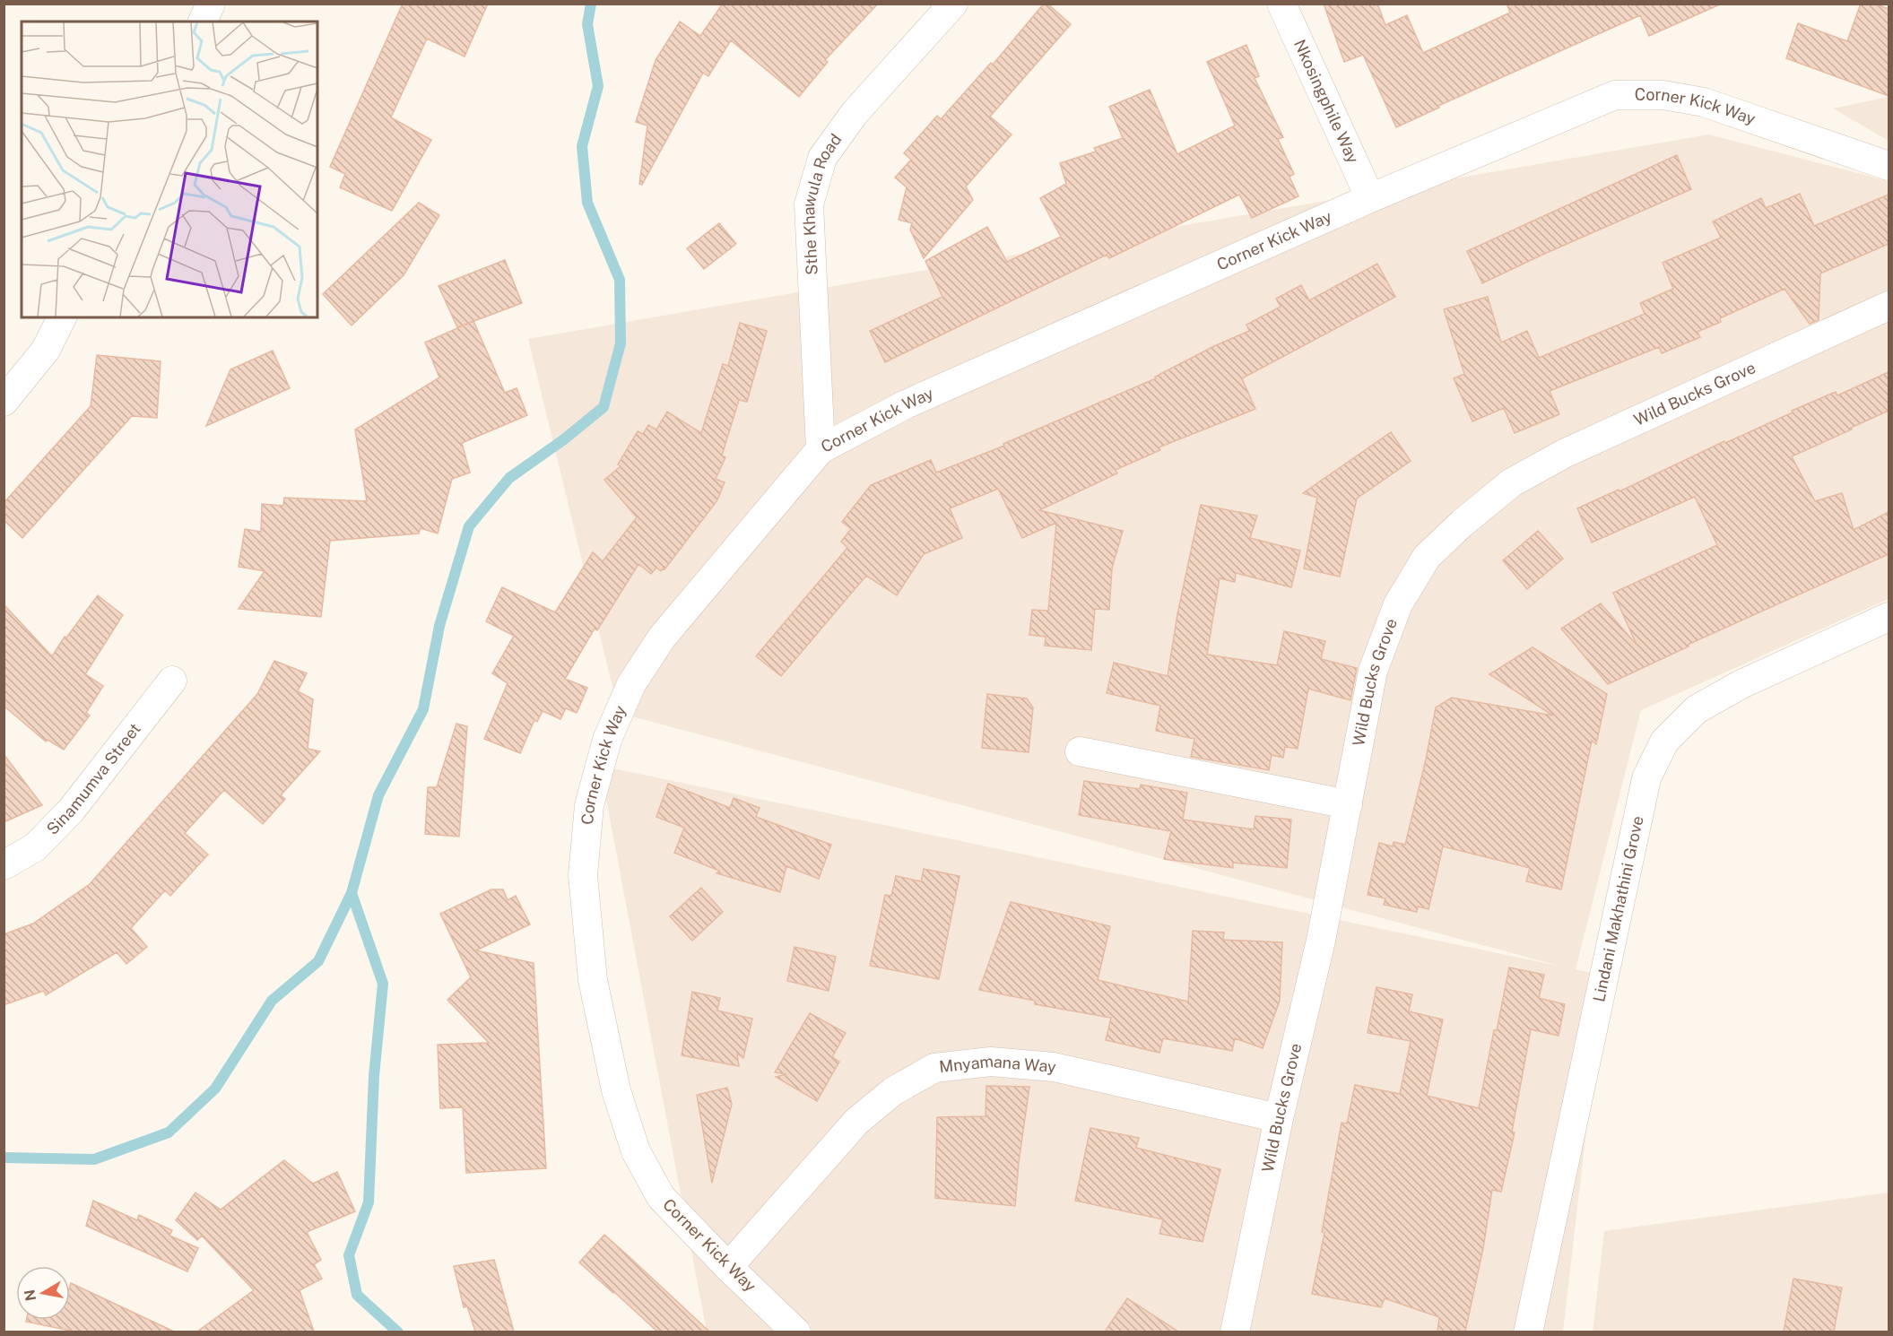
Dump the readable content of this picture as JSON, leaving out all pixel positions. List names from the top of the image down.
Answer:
{
  "streets": {
    "street": [
      "Nkosingphile Way",
      "Corner Kick Way",
      "Sthe Khawula Road",
      "Wild Bucks Grove",
      "Sinamumva Street",
      "Lindani Makhathini Grove",
      "Mnyamana Way"
    ]
  },
  "crossings": [
    ["Nkosingphile Way", "Corner Kick Way"],
    ["Corner Kick Way", "Sthe Khawula Road"],
    ["Corner Kick Way", "Mnyamana Way"],
    ["Wild Bucks Grove", "Mnyamana Way"]
  ],
  "north": "left"
}
